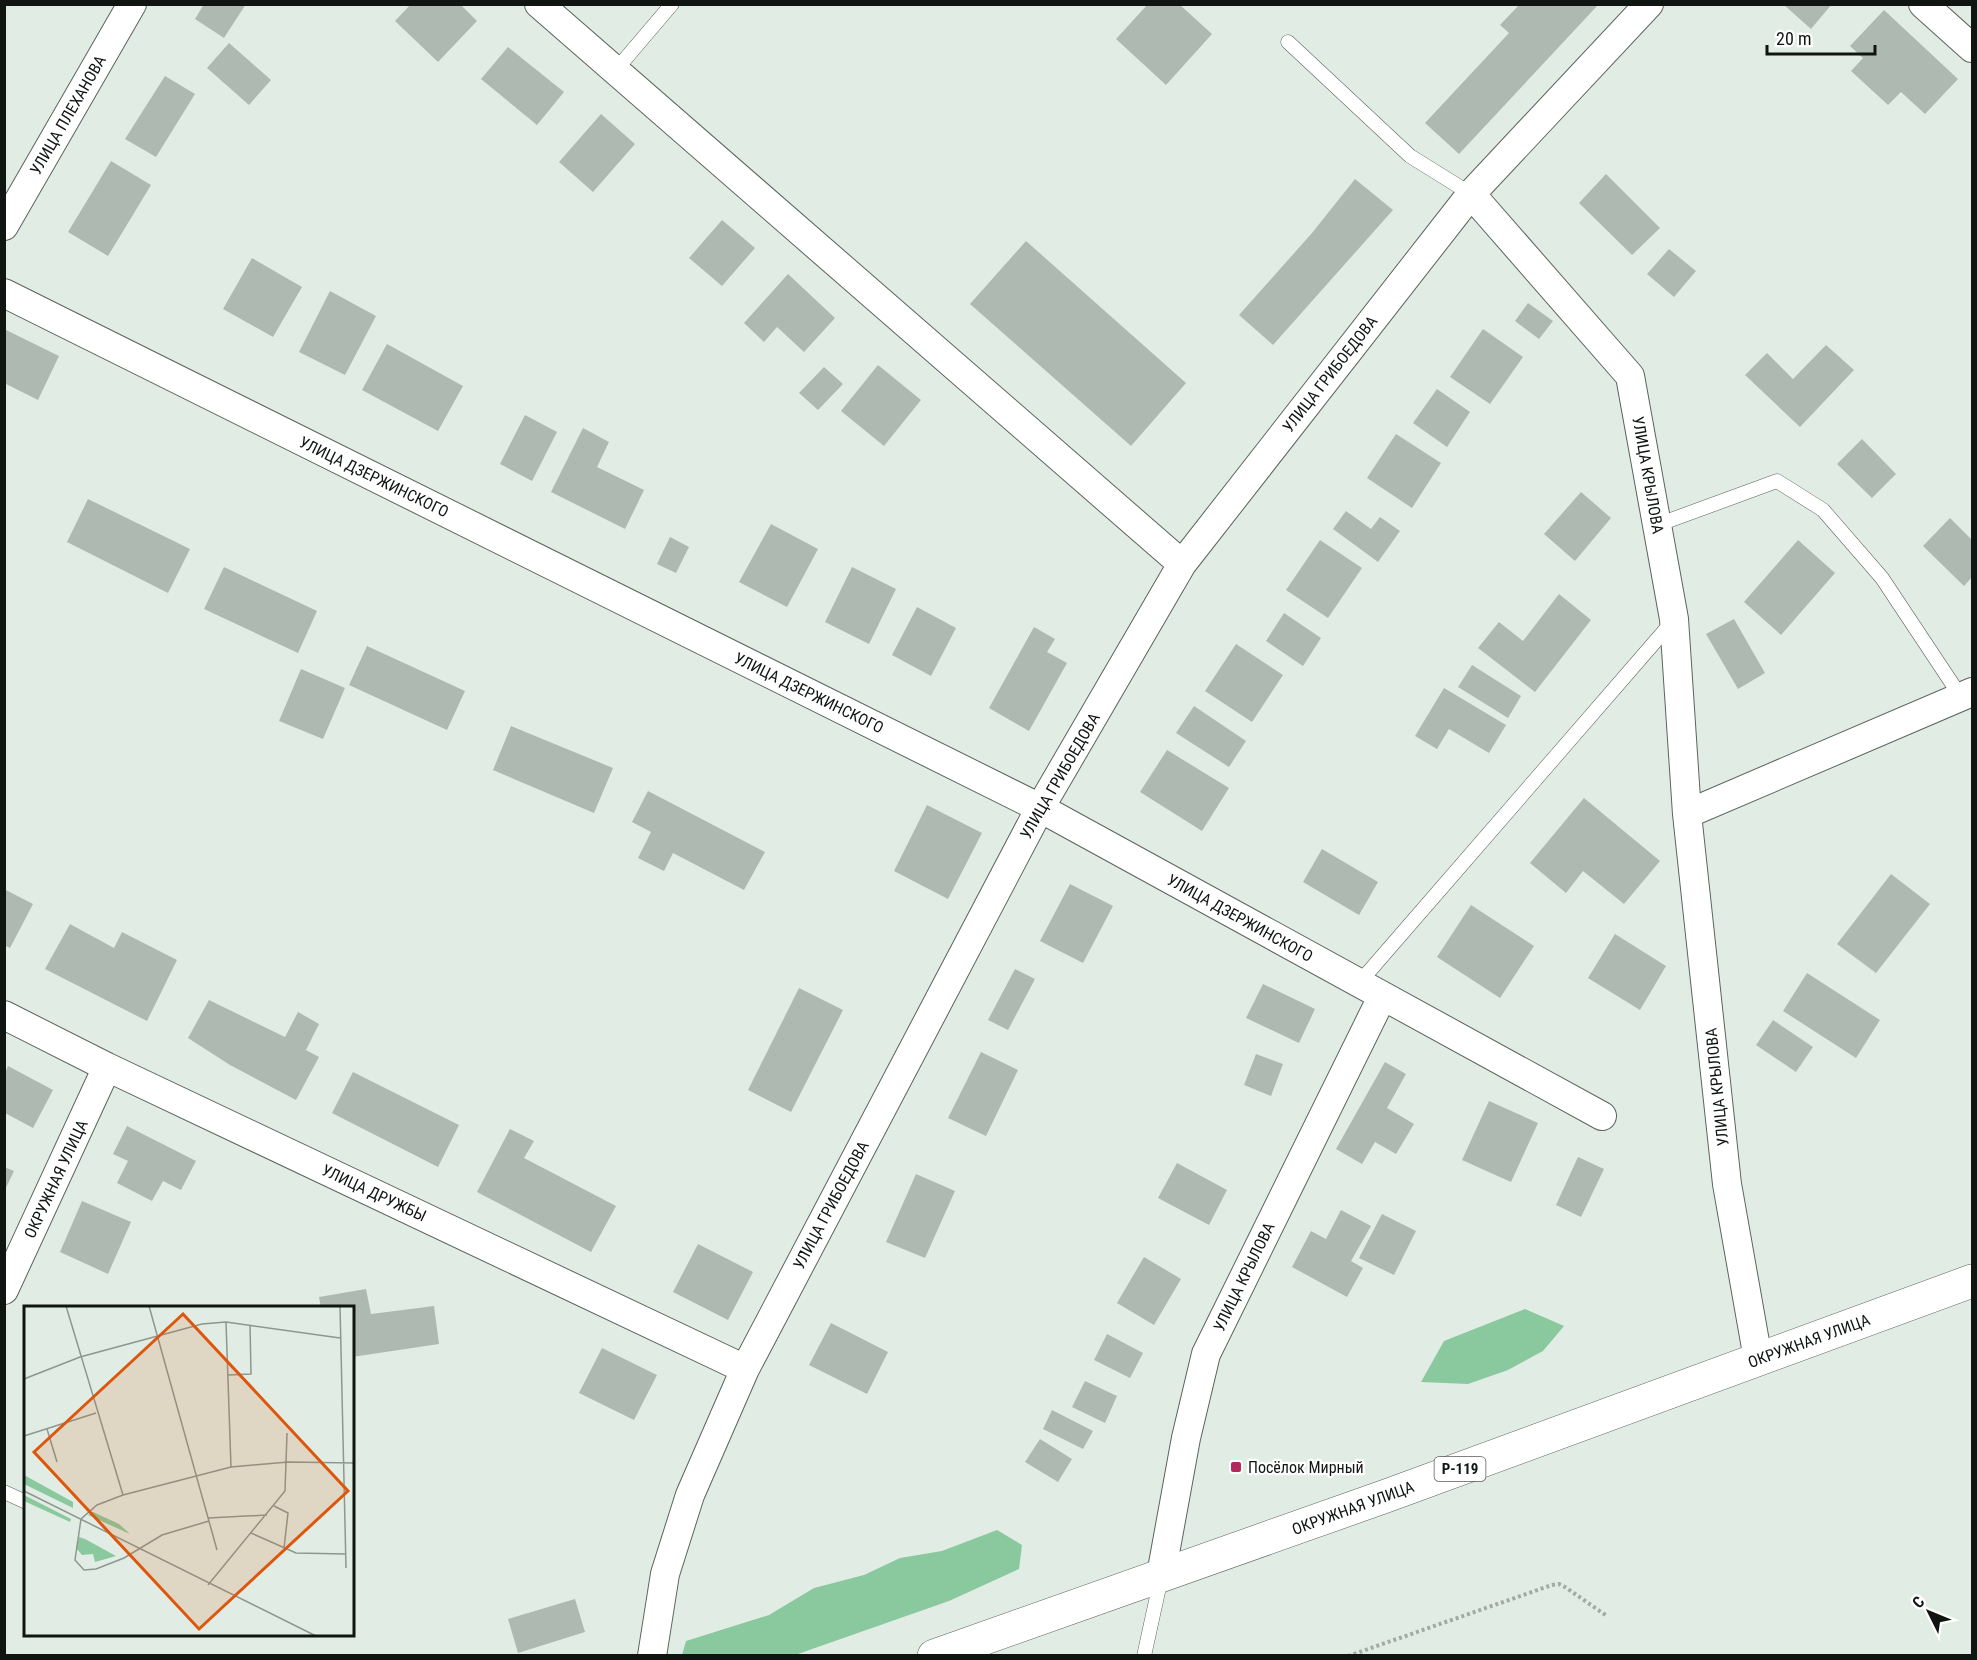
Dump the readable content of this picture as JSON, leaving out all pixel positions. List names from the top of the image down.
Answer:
{
  "streets": {
    "highway": ["ОКРУЖНАЯ УЛИЦА", "Р-119"],
    "street": [
      "УЛИЦА ПЛЕХАНОВА",
      "УЛИЦА ГРИБОЕДОВА",
      "УЛИЦА КРЫЛОВА",
      "УЛИЦА ДЗЕРЖИНСКОГО",
      "УЛИЦА ДРУЖБЫ"
    ]
  },
  "crossings": [
    ["УЛИЦА ГРИБОЕДОВА", "УЛИЦА КРЫЛОВА"],
    ["УЛИЦА ГРИБОЕДОВА", "УЛИЦА ДЗЕРЖИНСКОГО"],
    ["УЛИЦА ГРИБОЕДОВА", "УЛИЦА ДРУЖБЫ"],
    ["УЛИЦА КРЫЛОВА", "УЛИЦА ДЗЕРЖИНСКОГО"],
    ["УЛИЦА КРЫЛОВА", "ОКРУЖНАЯ УЛИЦА"],
    ["ОКРУЖНАЯ УЛИЦА", "УЛИЦА ДРУЖБЫ"]
  ],
  "places": {
    "transit": ["Посёлок Мирный"]
  },
  "scale_bar": "20 m",
  "north": "top left"
}
